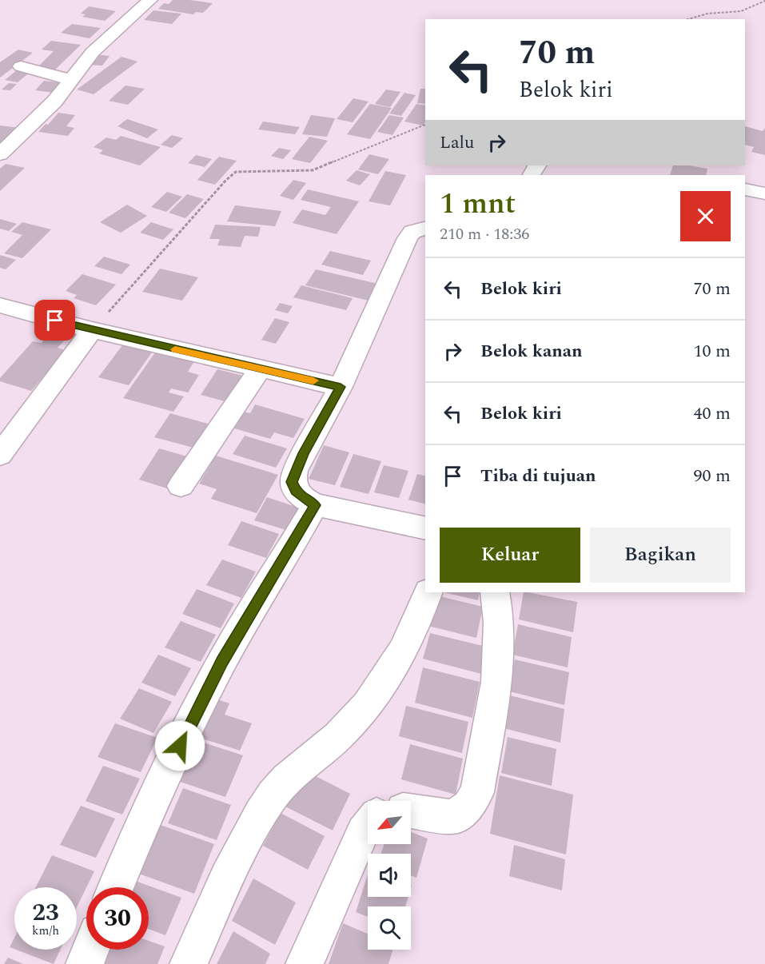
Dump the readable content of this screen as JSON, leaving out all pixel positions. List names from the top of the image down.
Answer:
{
  "north": "bottom left",
  "page": {
    "turn": ["70 m", "Belok kiri"],
    "then": "Lalu",
    "heading": ["1 mnt", "210 m · 18:36"],
    "list": [
      {
        "name": "Belok kiri",
        "value": "70 m"
      },
      {
        "name": "Belok kanan",
        "value": "10 m"
      },
      {
        "name": "Belok kiri",
        "value": "40 m"
      },
      {
        "name": "Tiba di tujuan",
        "value": "90 m"
      }
    ],
    "buttons": ["Keluar", "Bagikan"],
    "speed": "23 km/h",
    "limit": "30"
  }
}
